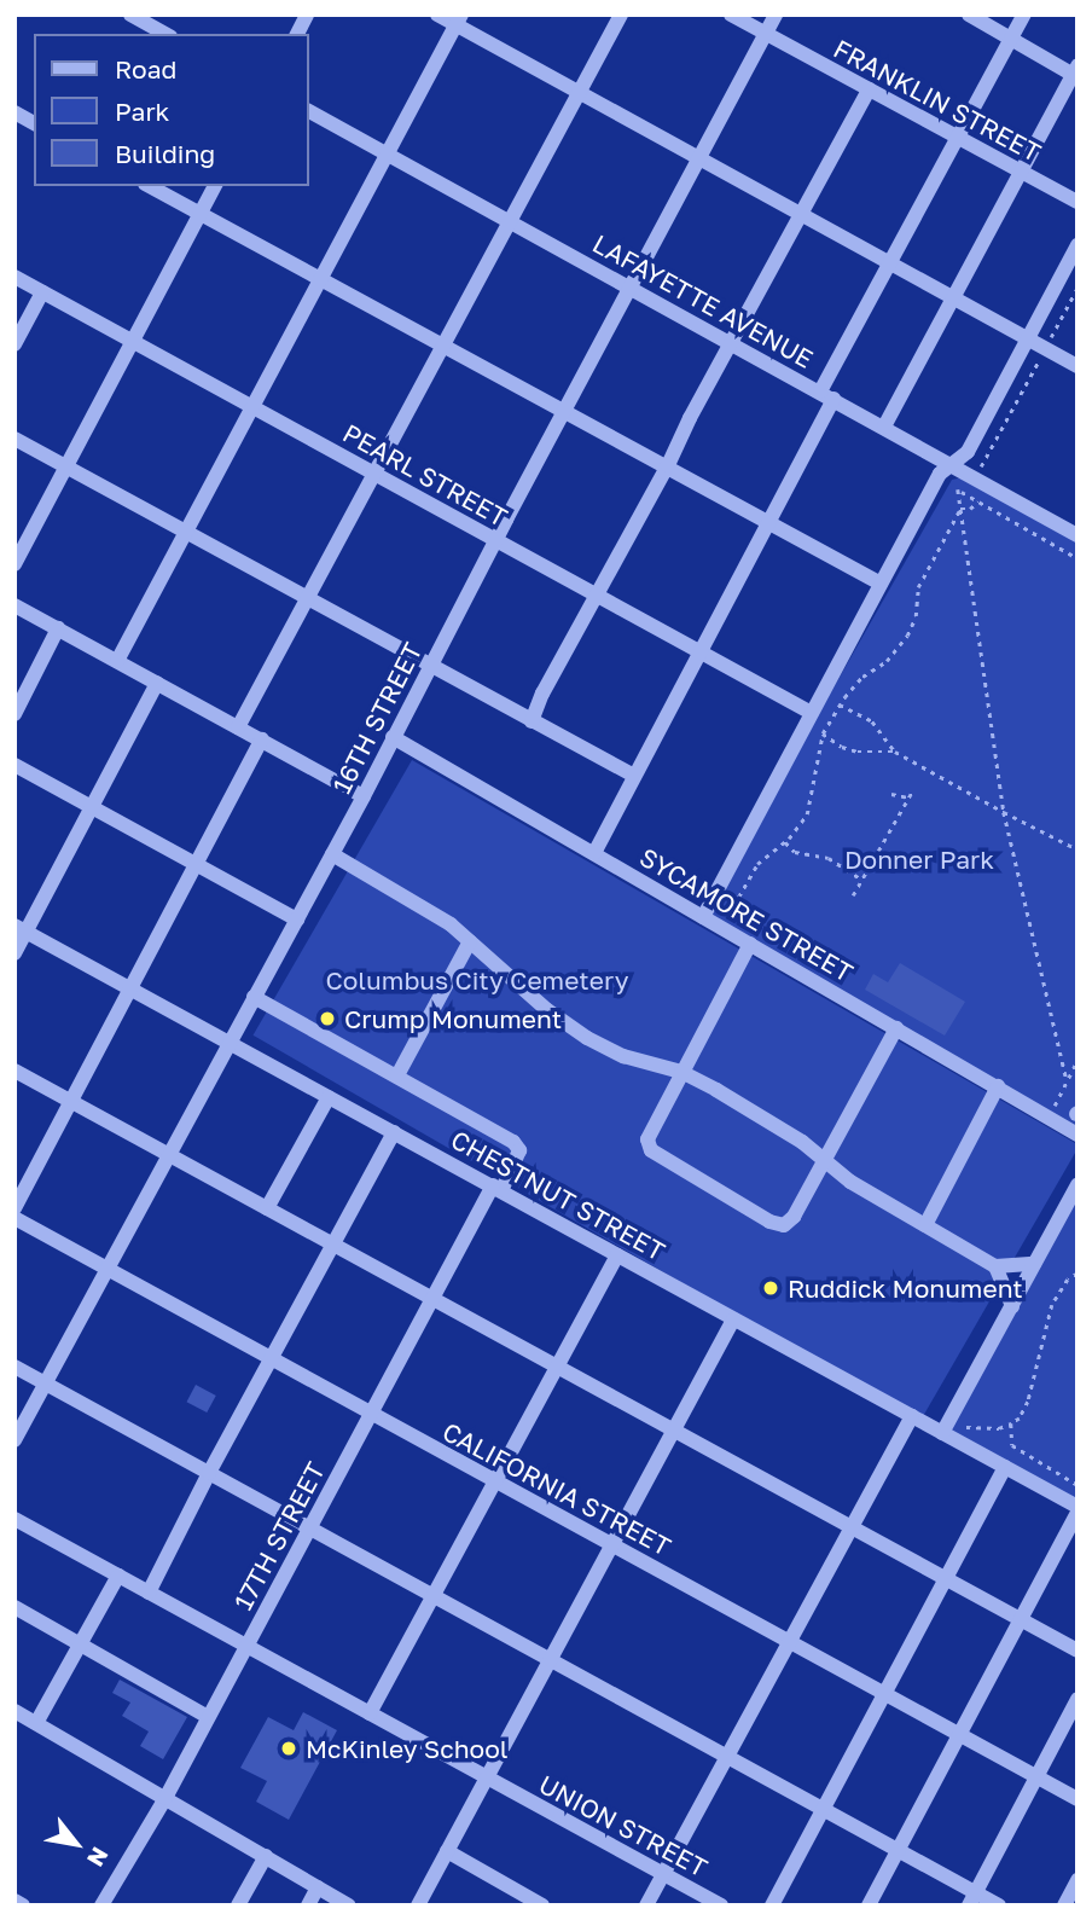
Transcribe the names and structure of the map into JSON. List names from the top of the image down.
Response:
{
  "streets": {
    "street": [
      "FRANKLIN STREET",
      "LAFAYETTE AVENUE",
      "PEARL STREET",
      "16TH STREET",
      "SYCAMORE STREET",
      "CHESTNUT STREET",
      "CALIFORNIA STREET",
      "17TH STREET",
      "UNION STREET"
    ]
  },
  "crossings": [
    ["FRANKLIN STREET", "16TH STREET"],
    ["LAFAYETTE AVENUE", "16TH STREET"],
    ["PEARL STREET", "16TH STREET"],
    ["16TH STREET", "SYCAMORE STREET"],
    ["16TH STREET", "CHESTNUT STREET"],
    ["16TH STREET", "CALIFORNIA STREET"],
    ["CHESTNUT STREET", "17TH STREET"],
    ["CALIFORNIA STREET", "17TH STREET"],
    ["17TH STREET", "UNION STREET"]
  ],
  "parks": ["Donner Park", "Columbus City Cemetery"],
  "places": ["Crump Monument", "Ruddick Monument", "McKinley School"],
  "legend": ["Road", "Park", "Building"],
  "north": "bottom right"
}
